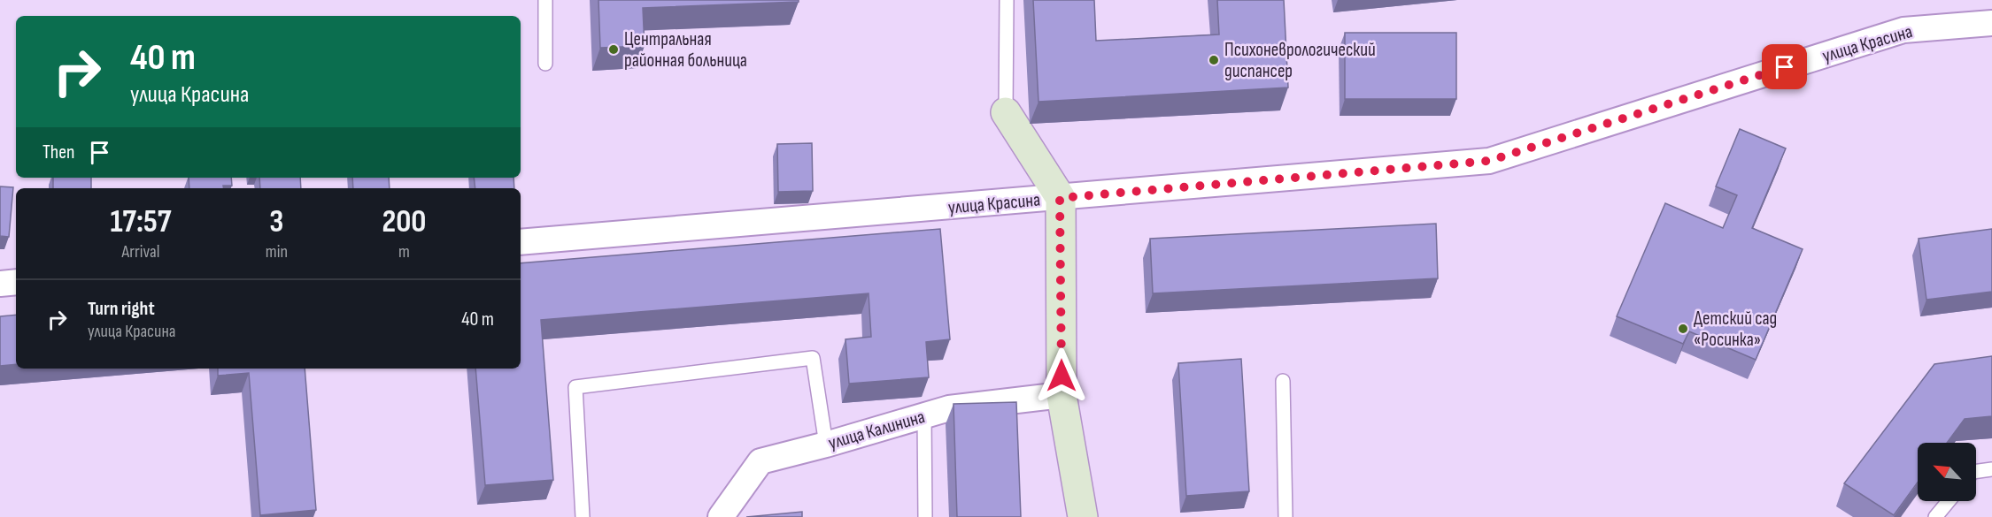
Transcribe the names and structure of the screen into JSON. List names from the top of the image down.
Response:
{
  "streets": {
    "street": ["улица Красина", "улица Калинина"]
  },
  "places": ["Центральная районная больница", "Психоневрологический диспансер", "Детский сад «Росинка»"],
  "north": "top left",
  "page": {
    "turn": ["40 m", "улица Красина"],
    "then": "Then",
    "eta": [
      "17:57",
      "Arrival",
      "3",
      "min",
      "200",
      "m"
    ],
    "list": [
      {
        "name": "Turn right",
        "note": "улица Красина",
        "value": "40 m"
      }
    ]
  }
}
